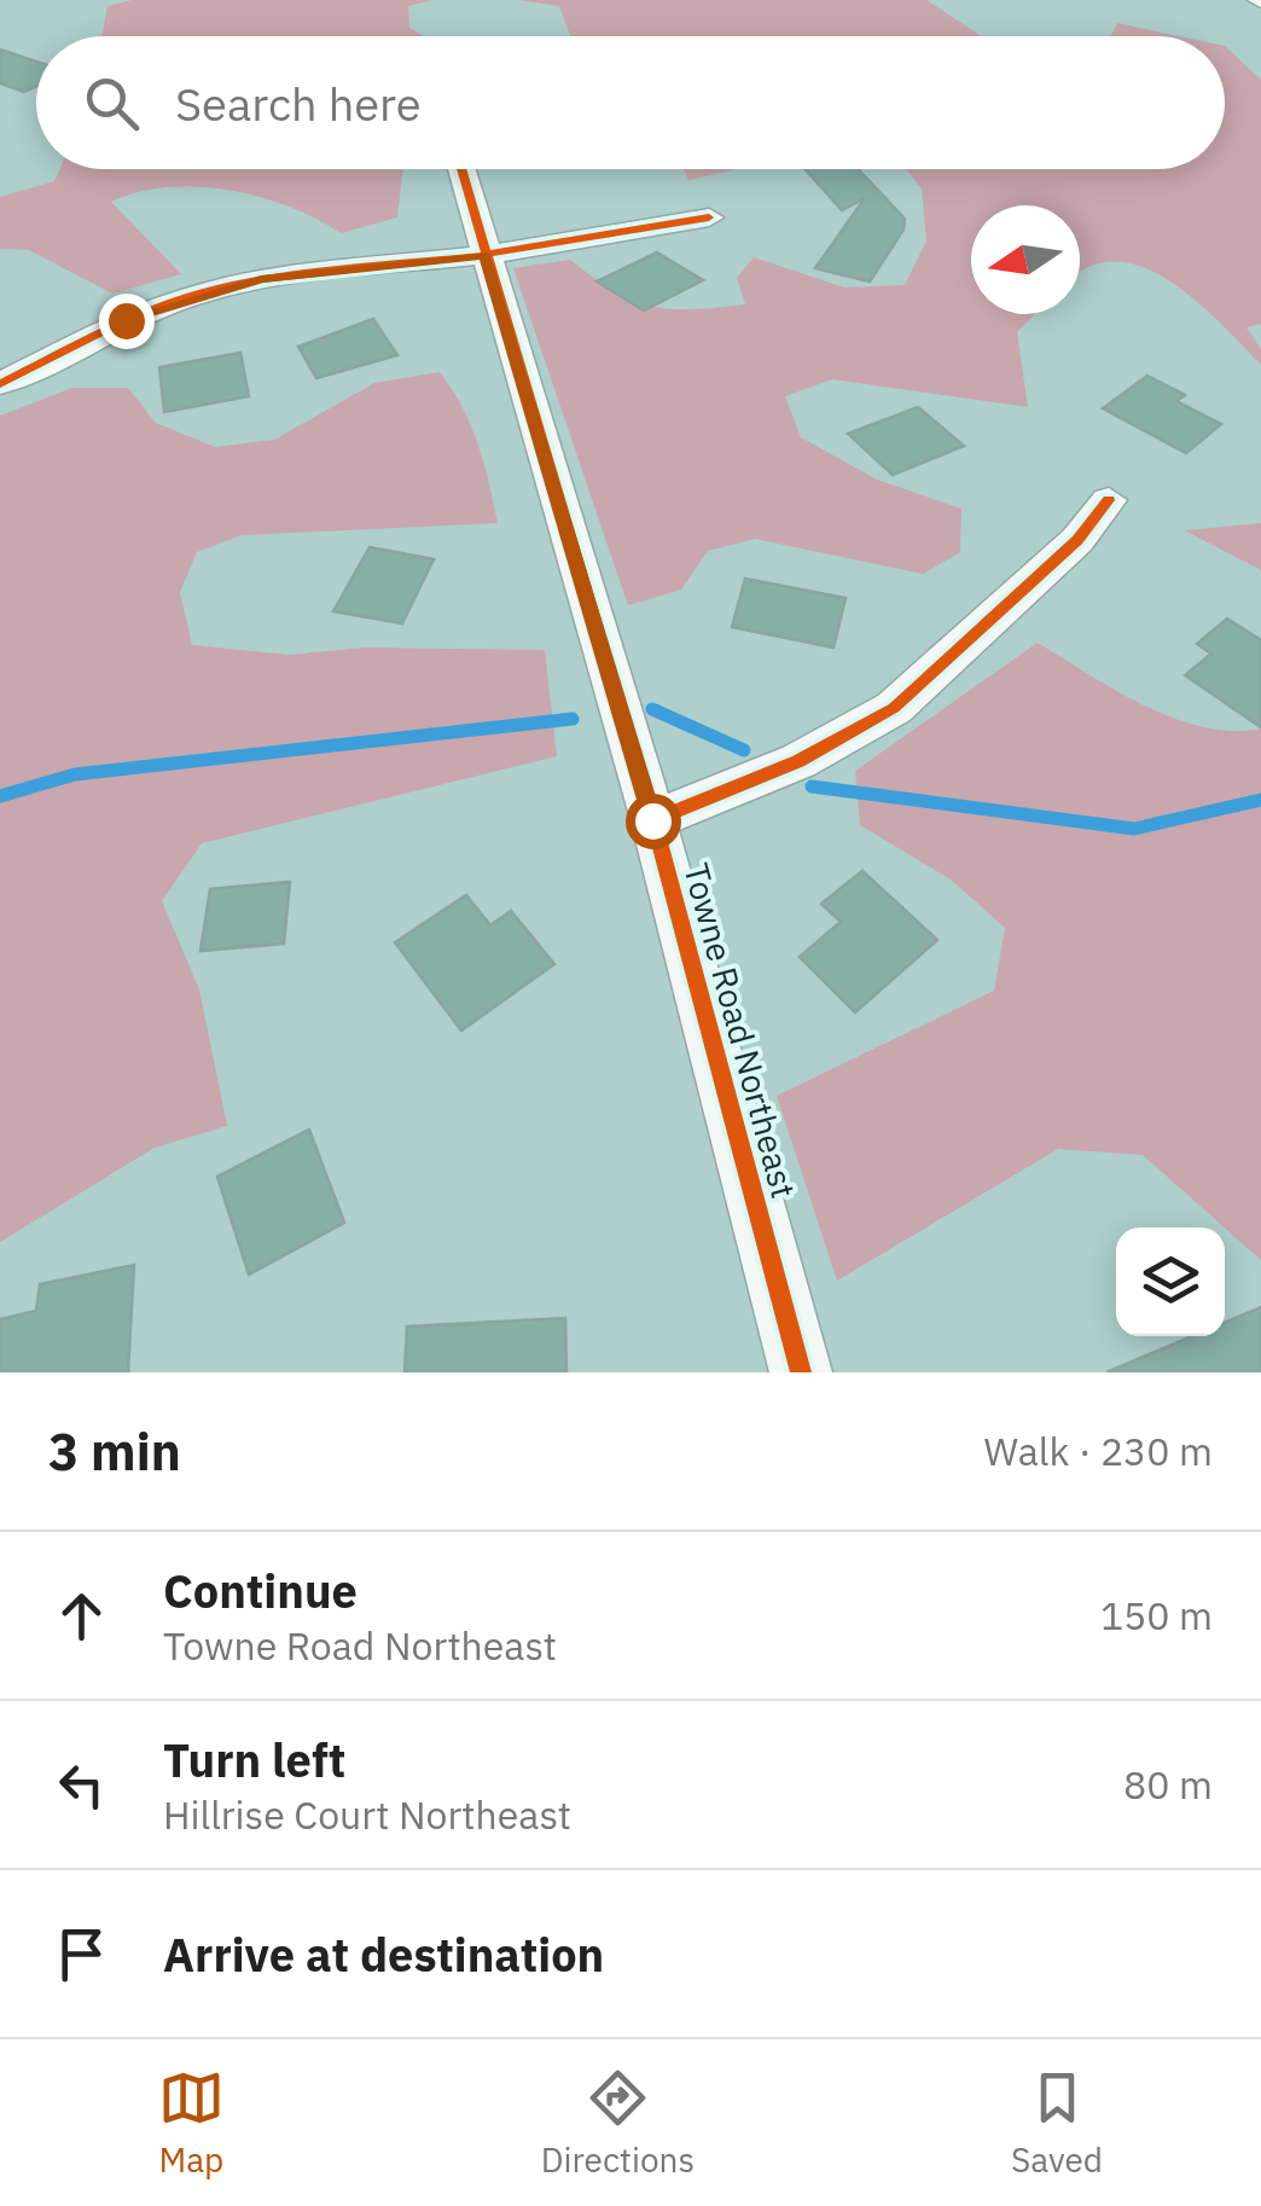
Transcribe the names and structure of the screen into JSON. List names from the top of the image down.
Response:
{
  "streets": {
    "street": ["Towne Road Northeast"]
  },
  "north": "left",
  "page": {
    "search": "Search here",
    "heading": ["3 min", "Walk · 230 m"],
    "list": [
      ["Continue", "Towne Road Northeast", "150 m"],
      ["Turn left", "Hillrise Court Northeast", "80 m"],
      "Arrive at destination"
    ],
    "nav": ["Map", "Directions", "Saved"]
  }
}
